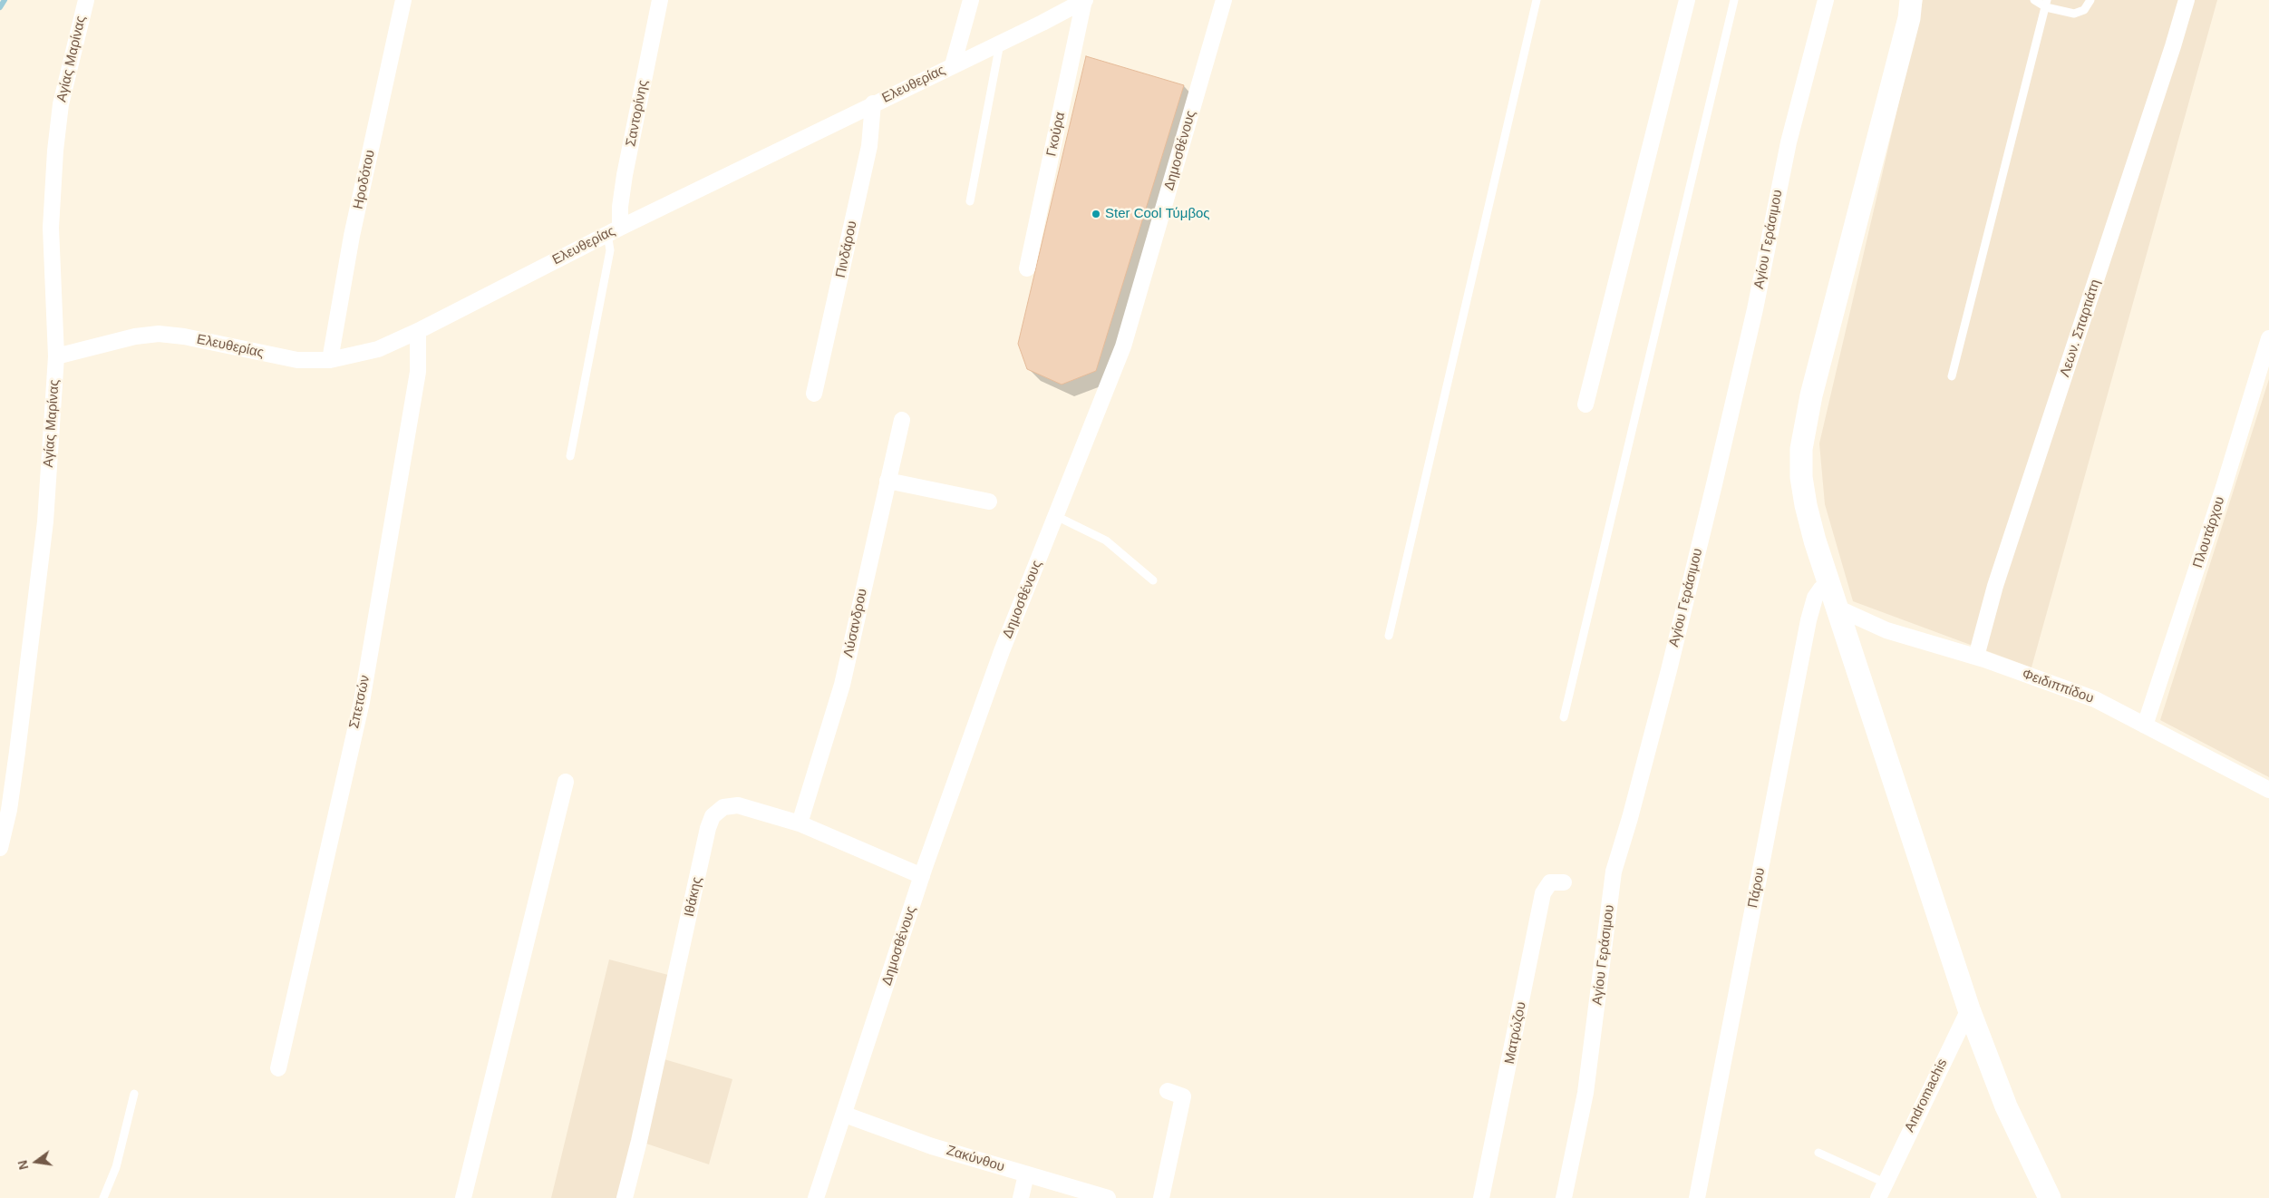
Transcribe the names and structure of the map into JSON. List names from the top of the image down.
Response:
{
  "streets": {
    "street": [
      "Αγίας Μαρίνας",
      "Ελευθερίας",
      "Σαντορίνης",
      "Γκούρα",
      "Δημοσθένους",
      "Ηροδότου",
      "Αγίου Γεράσιμου",
      "Πινδάρου",
      "Λεων. Σπαρτιάτη",
      "Πλουτάρχου",
      "Λύσανδρου",
      "Φειδιππίδου",
      "Σπετσών",
      "Πάρου",
      "Ιθάκης",
      "Ματρώζου",
      "Andromachis",
      "Ζακύνθου"
    ]
  },
  "crossings": [
    ["Αγίας Μαρίνας", "Ελευθερίας"],
    ["Ελευθερίας", "Σαντορίνης"],
    ["Ελευθερίας", "Γκούρα"],
    ["Ελευθερίας", "Ηροδότου"],
    ["Ελευθερίας", "Πινδάρου"],
    ["Ελευθερίας", "Σπετσών"],
    ["Δημοσθένους", "Ιθάκης"],
    ["Δημοσθένους", "Ζακύνθου"],
    ["Λεων. Σπαρτιάτη", "Φειδιππίδου"],
    ["Πλουτάρχου", "Φειδιππίδου"],
    ["Λύσανδρου", "Ιθάκης"]
  ],
  "places": ["Ster Cool Τύμβος"],
  "north": "left"
}
